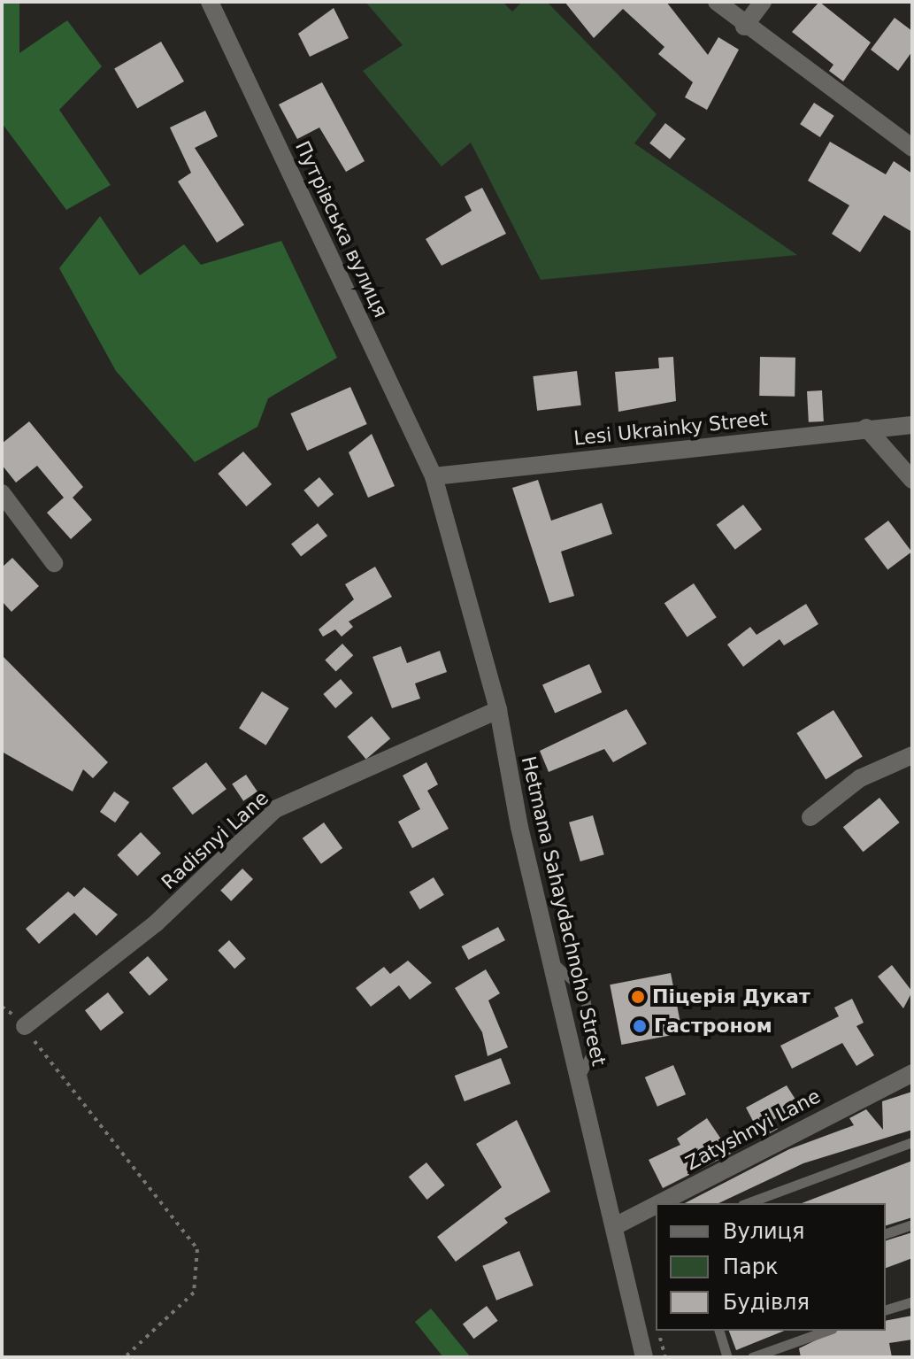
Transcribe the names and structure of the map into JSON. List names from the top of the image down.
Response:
{
  "streets": {
    "street": [
      "Путрівська вулиця",
      "Lesi Ukrainky Street",
      "Radisnyi Lane",
      "Hetmana Sahaydachnoho Street",
      "Zatyshnyi Lane"
    ]
  },
  "crossings": [
    ["Путрівська вулиця", "Lesi Ukrainky Street"],
    ["Путрівська вулиця", "Hetmana Sahaydachnoho Street"],
    ["Lesi Ukrainky Street", "Hetmana Sahaydachnoho Street"],
    ["Radisnyi Lane", "Hetmana Sahaydachnoho Street"],
    ["Hetmana Sahaydachnoho Street", "Zatyshnyi Lane"]
  ],
  "places": ["Піцерія Дукат", "Гастроном"],
  "legend": ["Вулиця", "Парк", "Будівля"]
}
